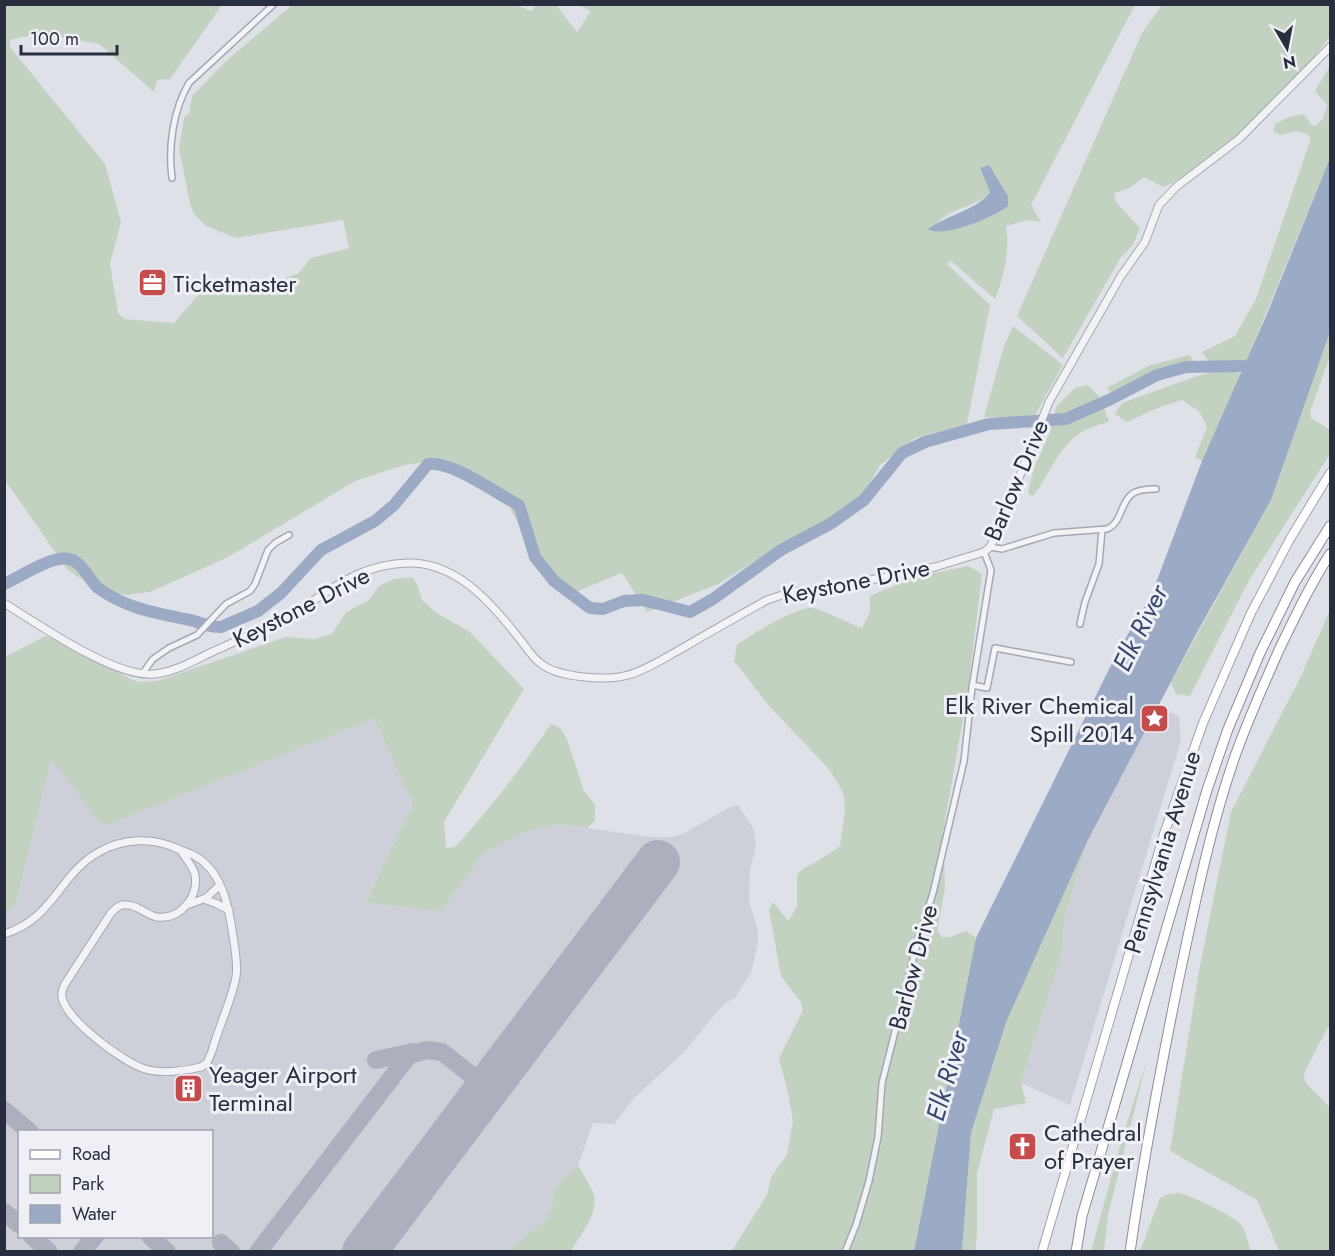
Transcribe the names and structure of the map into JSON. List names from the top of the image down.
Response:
{
  "streets": {
    "main road": ["Pennsylvania Avenue"],
    "street": ["Barlow Drive", "Keystone Drive"]
  },
  "crossings": [
    ["Barlow Drive", "Keystone Drive"]
  ],
  "water": ["Elk River"],
  "places": {
    "office": ["Ticketmaster"],
    "place": ["Elk River Chemical Spill 2014"],
    "building": ["Yeager Airport Terminal"],
    "church": ["Cathedral of Prayer"]
  },
  "legend": ["Road", "Park", "Water"],
  "scale_bar": "100 m",
  "north": "bottom"
}
